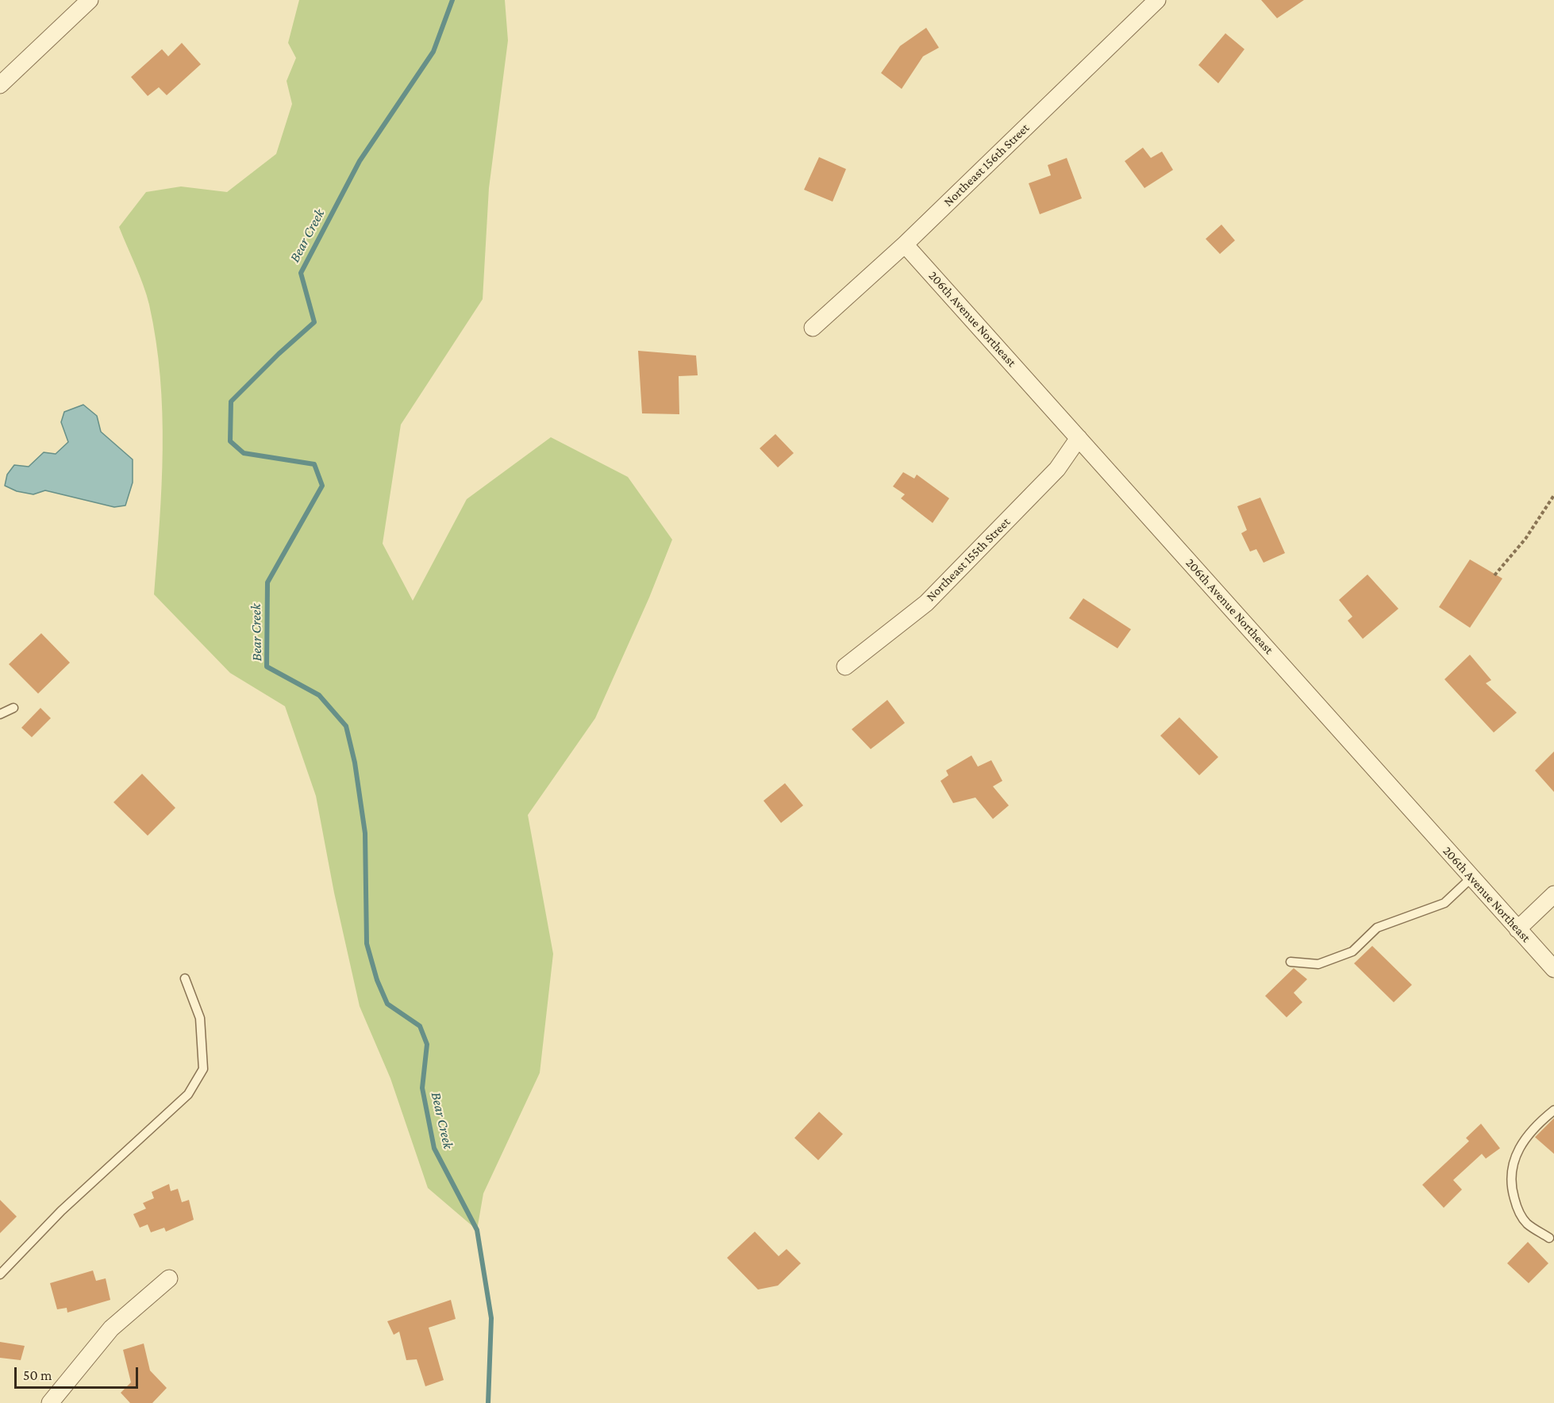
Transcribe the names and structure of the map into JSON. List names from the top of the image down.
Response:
{
  "streets": {
    "street": ["Northeast 156th Street", "206th Avenue Northeast", "Northeast 155th Street"]
  },
  "crossings": [
    ["Northeast 156th Street", "206th Avenue Northeast"],
    ["206th Avenue Northeast", "Northeast 155th Street"]
  ],
  "water": ["Bear Creek"],
  "scale_bar": "50 m"
}
